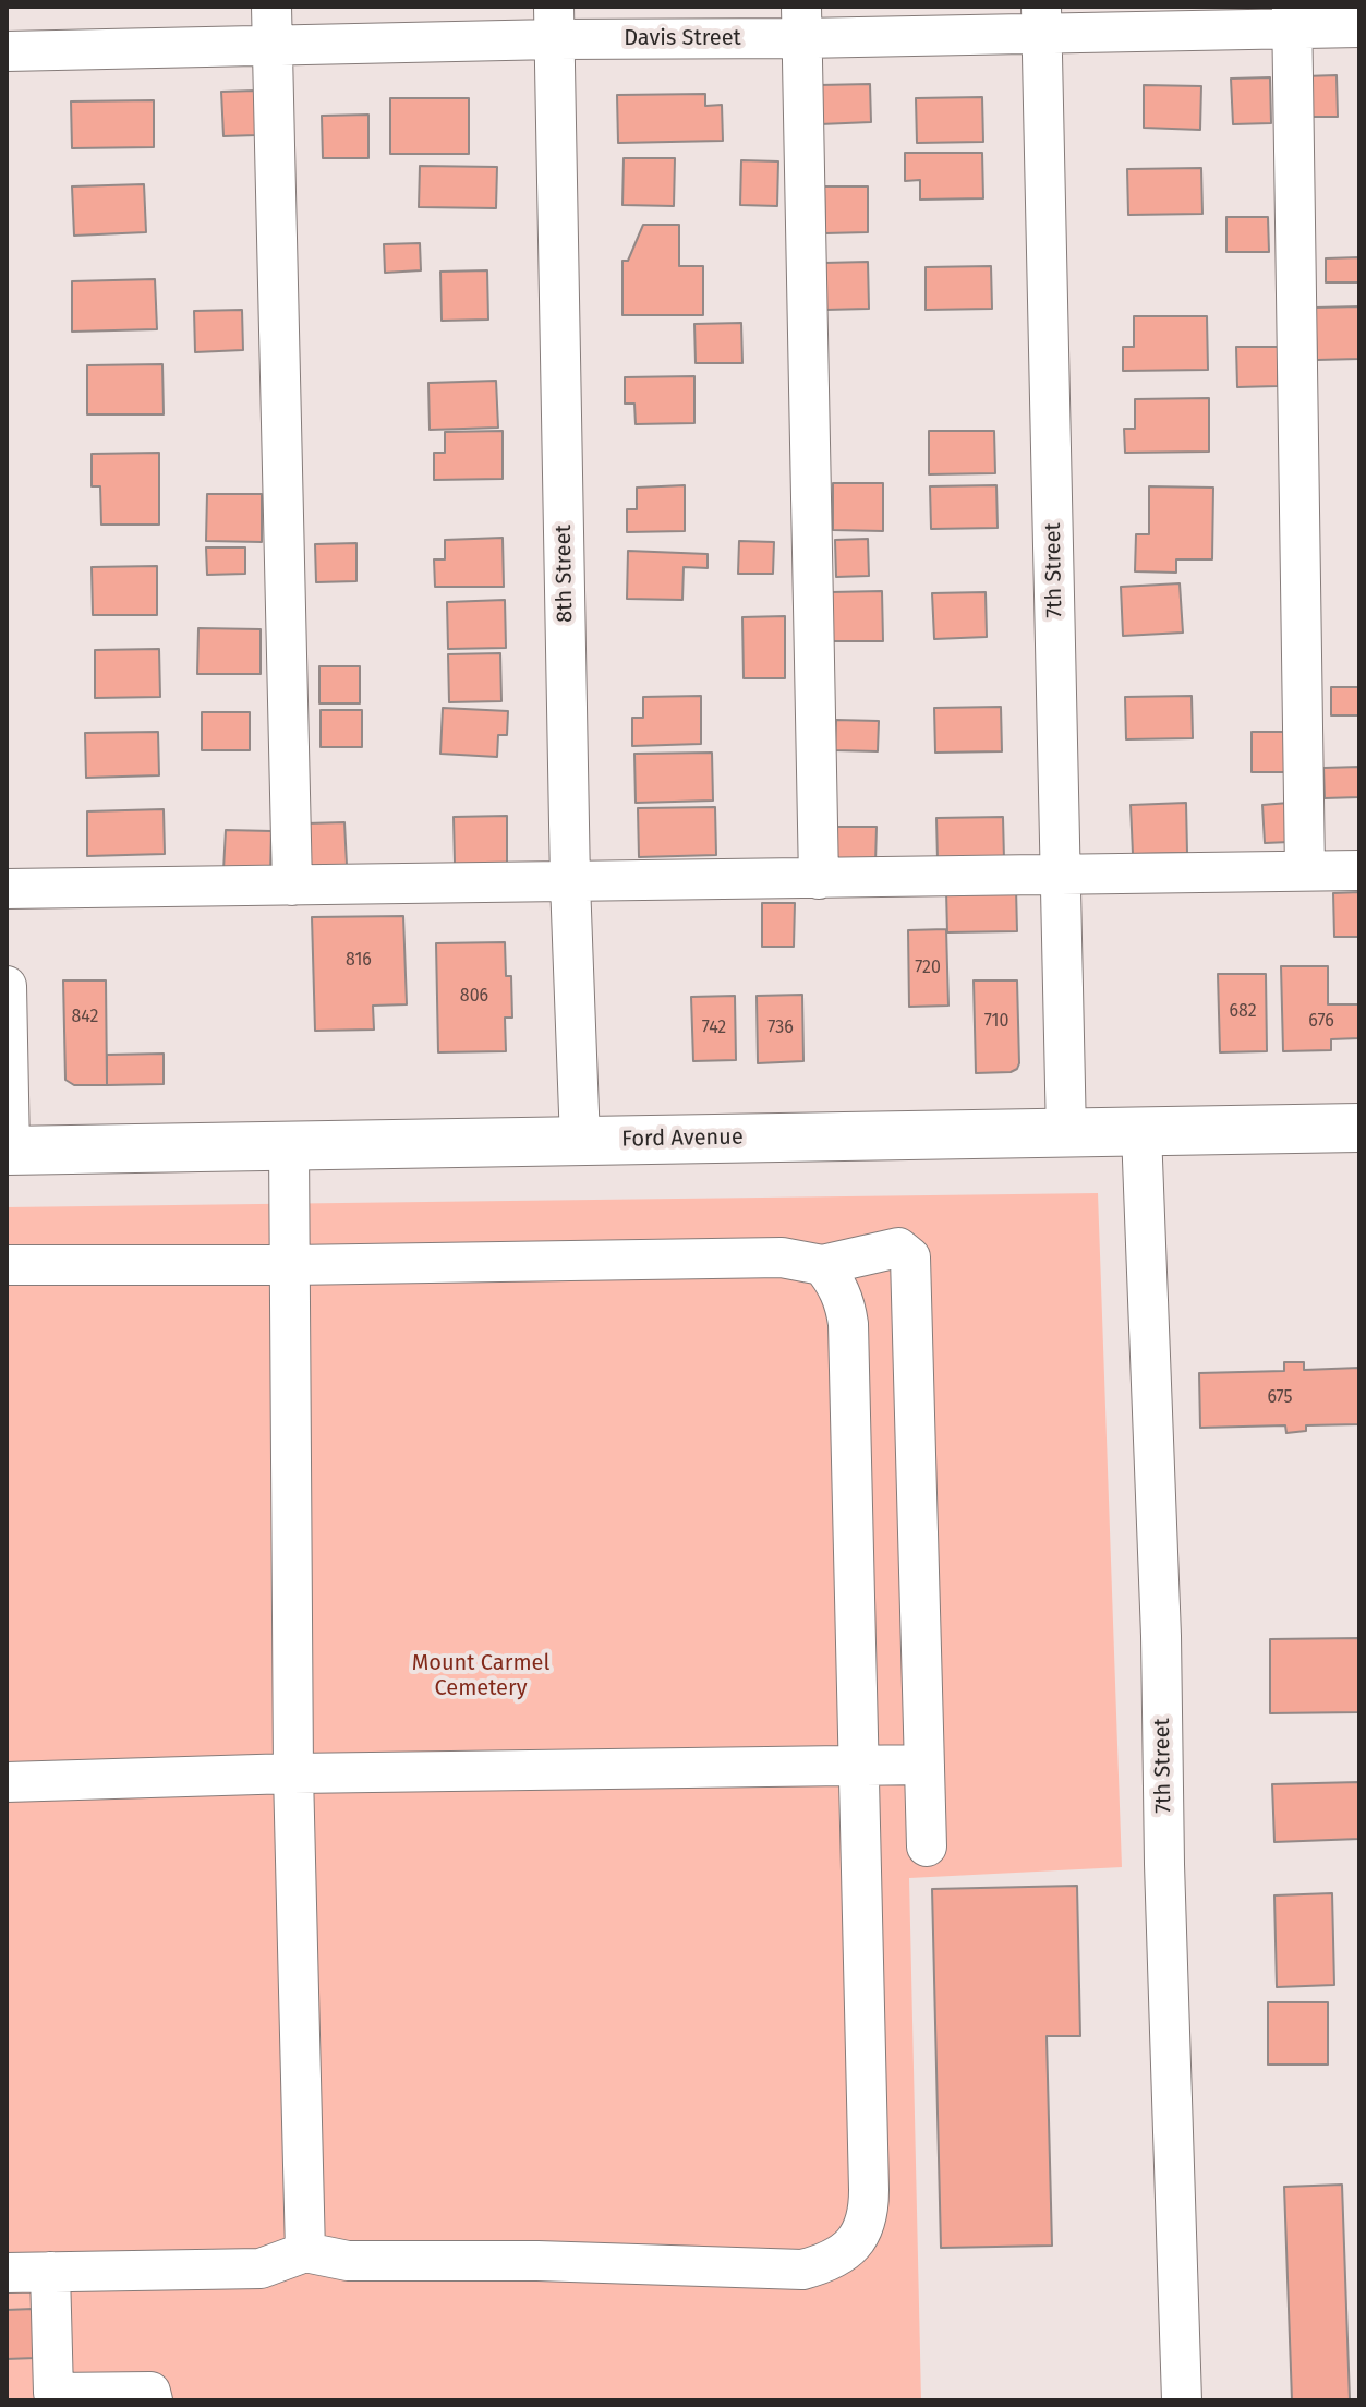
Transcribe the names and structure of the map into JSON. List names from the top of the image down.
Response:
{
  "streets": {
    "main road": ["Ford Avenue"],
    "street": ["Davis Street", "7th Street", "8th Street"]
  },
  "crossings": [
    ["Davis Street", "7th Street"],
    ["Davis Street", "8th Street"],
    ["7th Street", "Ford Avenue"],
    ["8th Street", "Ford Avenue"]
  ],
  "parks": ["Mount Carmel Cemetery"],
  "house_numbers": [
    "816",
    "720",
    "806",
    "682",
    "842",
    "710",
    "676",
    "742",
    "736",
    "675"
  ]
}
